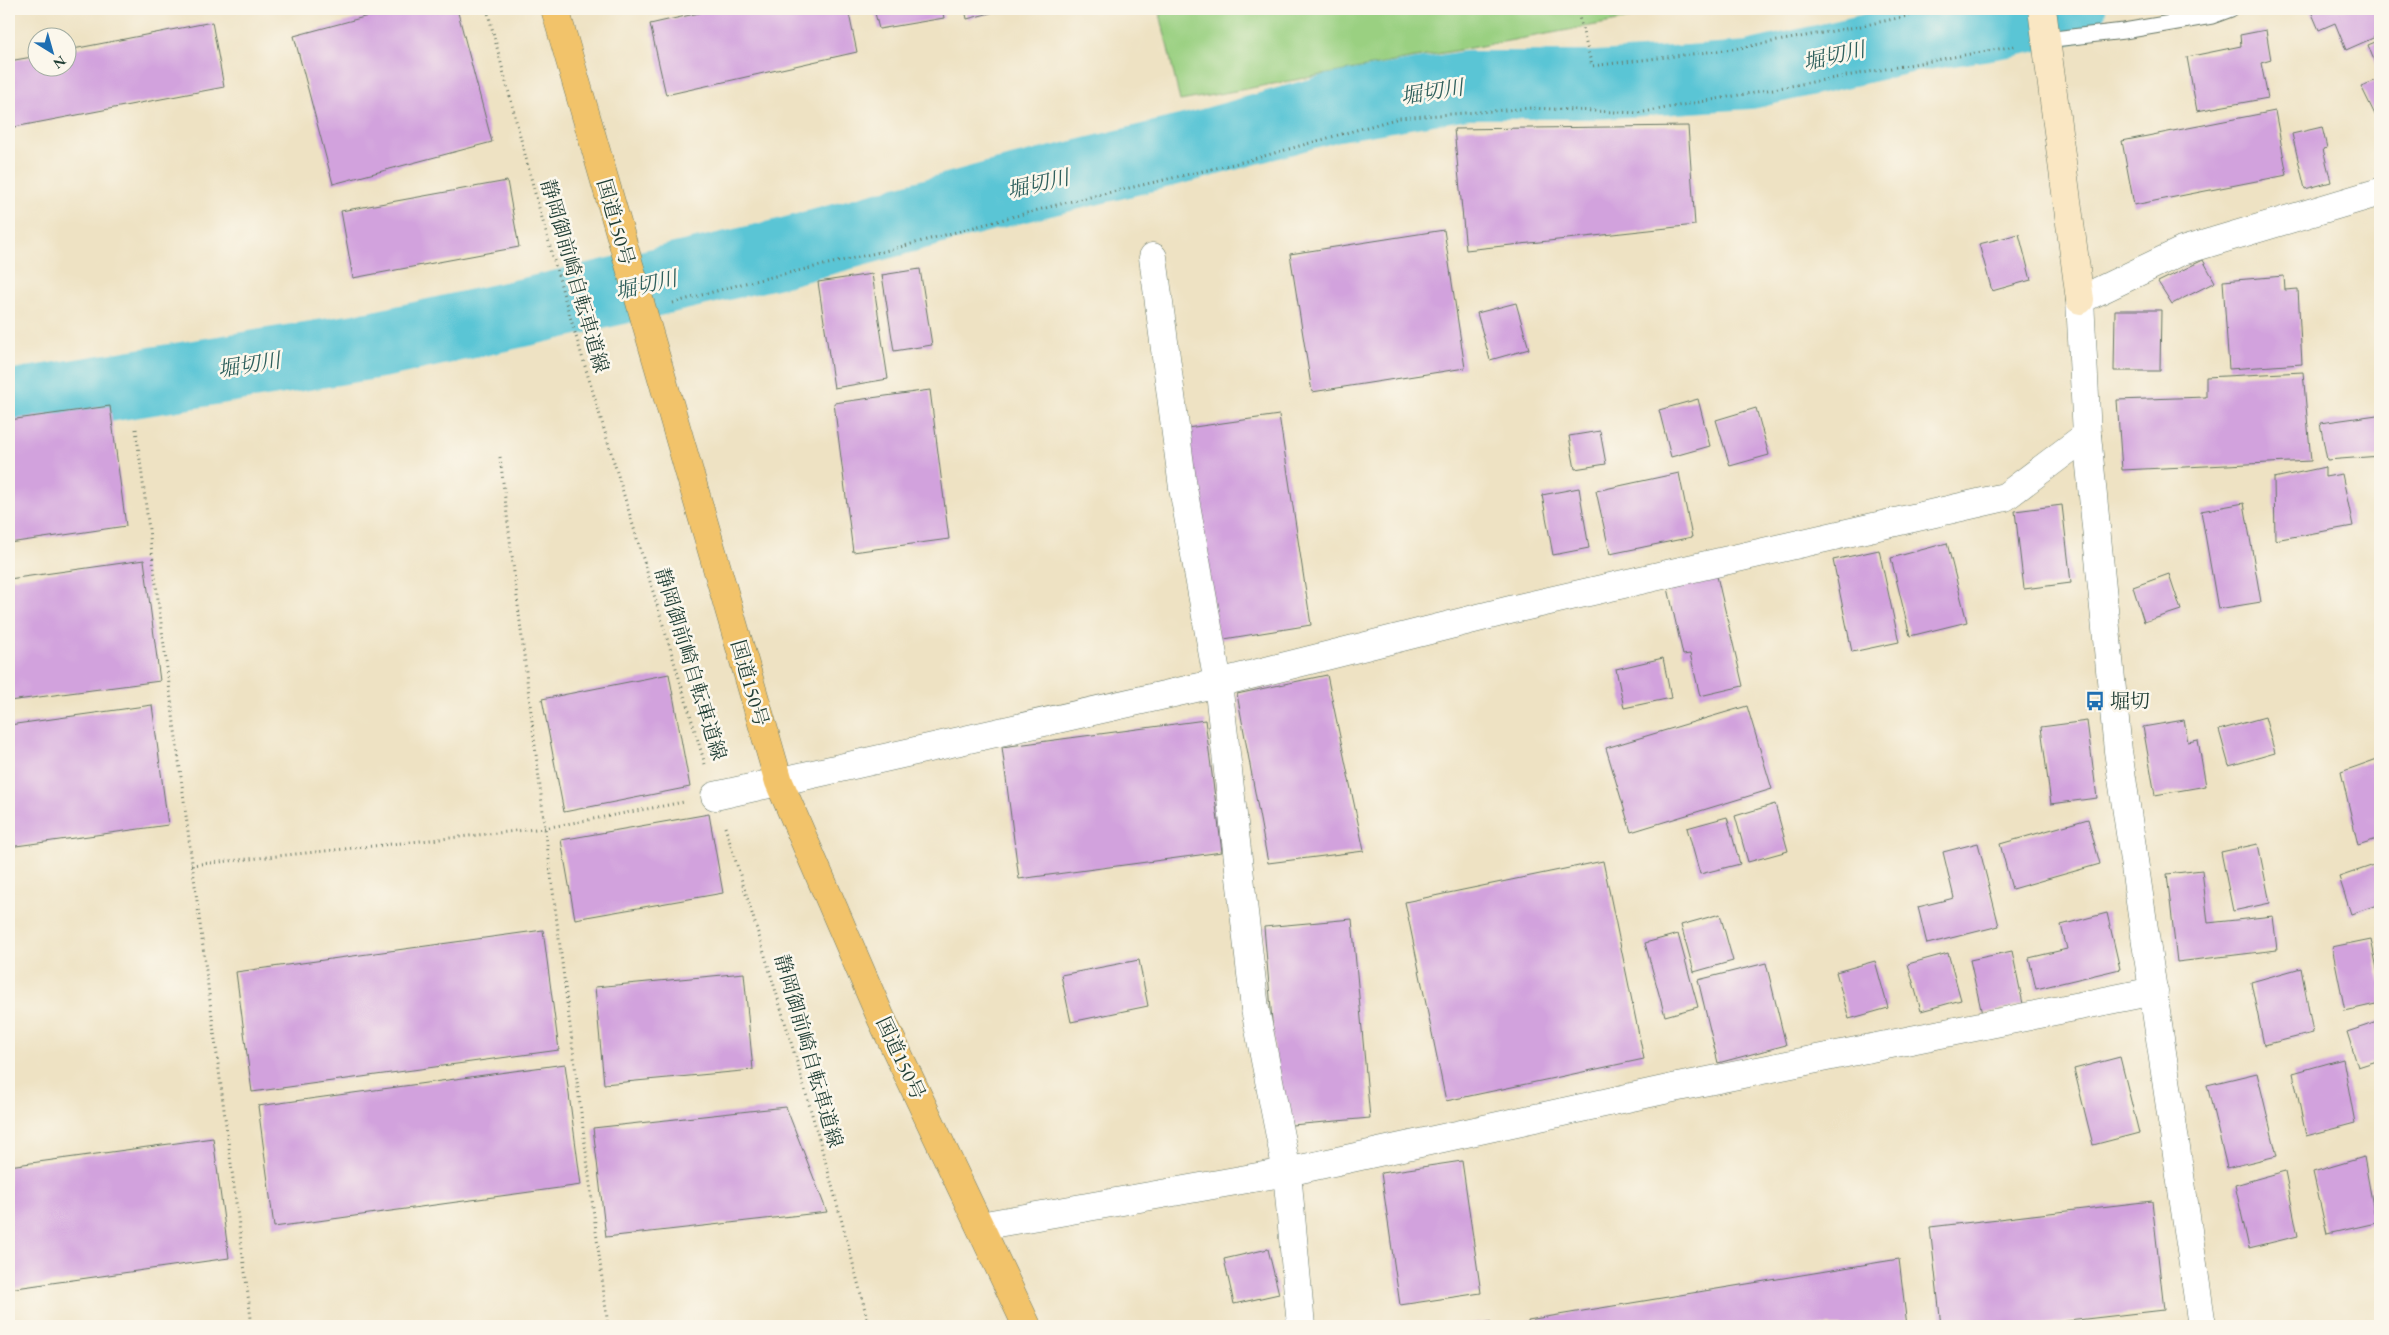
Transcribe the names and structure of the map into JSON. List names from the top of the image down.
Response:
{
  "streets": {
    "highway": ["国道150号"],
    "path": ["静岡御前崎自転車道線"]
  },
  "water": ["堀切川"],
  "places": {
    "bus stop": ["堀切"]
  },
  "north": "bottom right"
}
